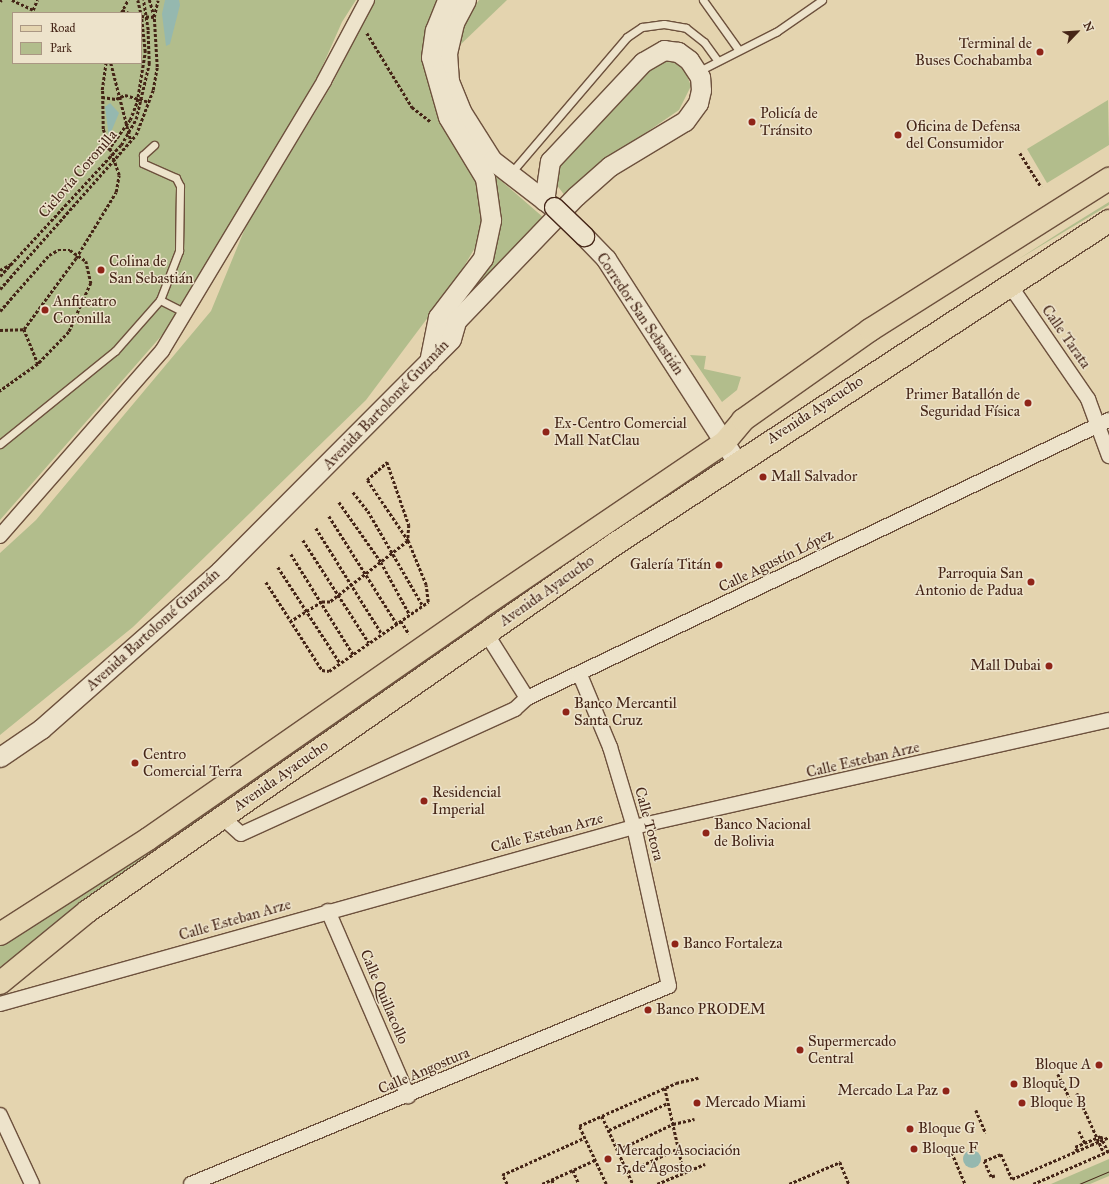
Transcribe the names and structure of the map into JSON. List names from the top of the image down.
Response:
{
  "streets": {
    "main road": ["Avenida Ayacucho"],
    "street": [
      "Corredor San Sebastián",
      "Calle Tarata",
      "Avenida Bartolomé Guzmán",
      "Calle Agustín López",
      "Calle Esteban Arze",
      "Calle Totora",
      "Calle Quillacollo",
      "Calle Angostura"
    ],
    "path": ["Ciclovía Coronilla"]
  },
  "crossings": [
    ["Corredor San Sebastián", "Avenida Ayacucho"],
    ["Calle Tarata", "Avenida Ayacucho"],
    ["Calle Tarata", "Calle Agustín López"],
    ["Avenida Ayacucho", "Calle Agustín López"],
    ["Calle Agustín López", "Calle Totora"],
    ["Calle Esteban Arze", "Calle Totora"],
    ["Calle Esteban Arze", "Calle Quillacollo"],
    ["Calle Totora", "Calle Angostura"],
    ["Calle Quillacollo", "Calle Angostura"]
  ],
  "places": [
    "Terminal de Buses Cochabamba",
    "Policía de Tránsito",
    "Oficina de Defensa del Consumidor",
    "Colina de San Sebastián",
    "Anfiteatro Coronilla",
    "Primer Batallón de Seguridad Física",
    "Ex-Centro Comercial Mall NatClau",
    "Mall Salvador",
    "Galería Titán",
    "Parroquia San Antonio de Padua",
    "Mall Dubai",
    "Banco Mercantil Santa Cruz",
    "Centro Comercial Terra",
    "Residencial Imperial",
    "Banco Nacional de Bolivia",
    "Banco Fortaleza",
    "Banco PRODEM",
    "Supermercado Central",
    "Bloque A",
    "Bloque D",
    "Mercado La Paz",
    "Mercado Miami",
    "Bloque B",
    "Bloque G",
    "Bloque F",
    "Mercado Asociación 15 de Agosto"
  ],
  "legend": ["Road", "Park"],
  "north": "top right"
}
